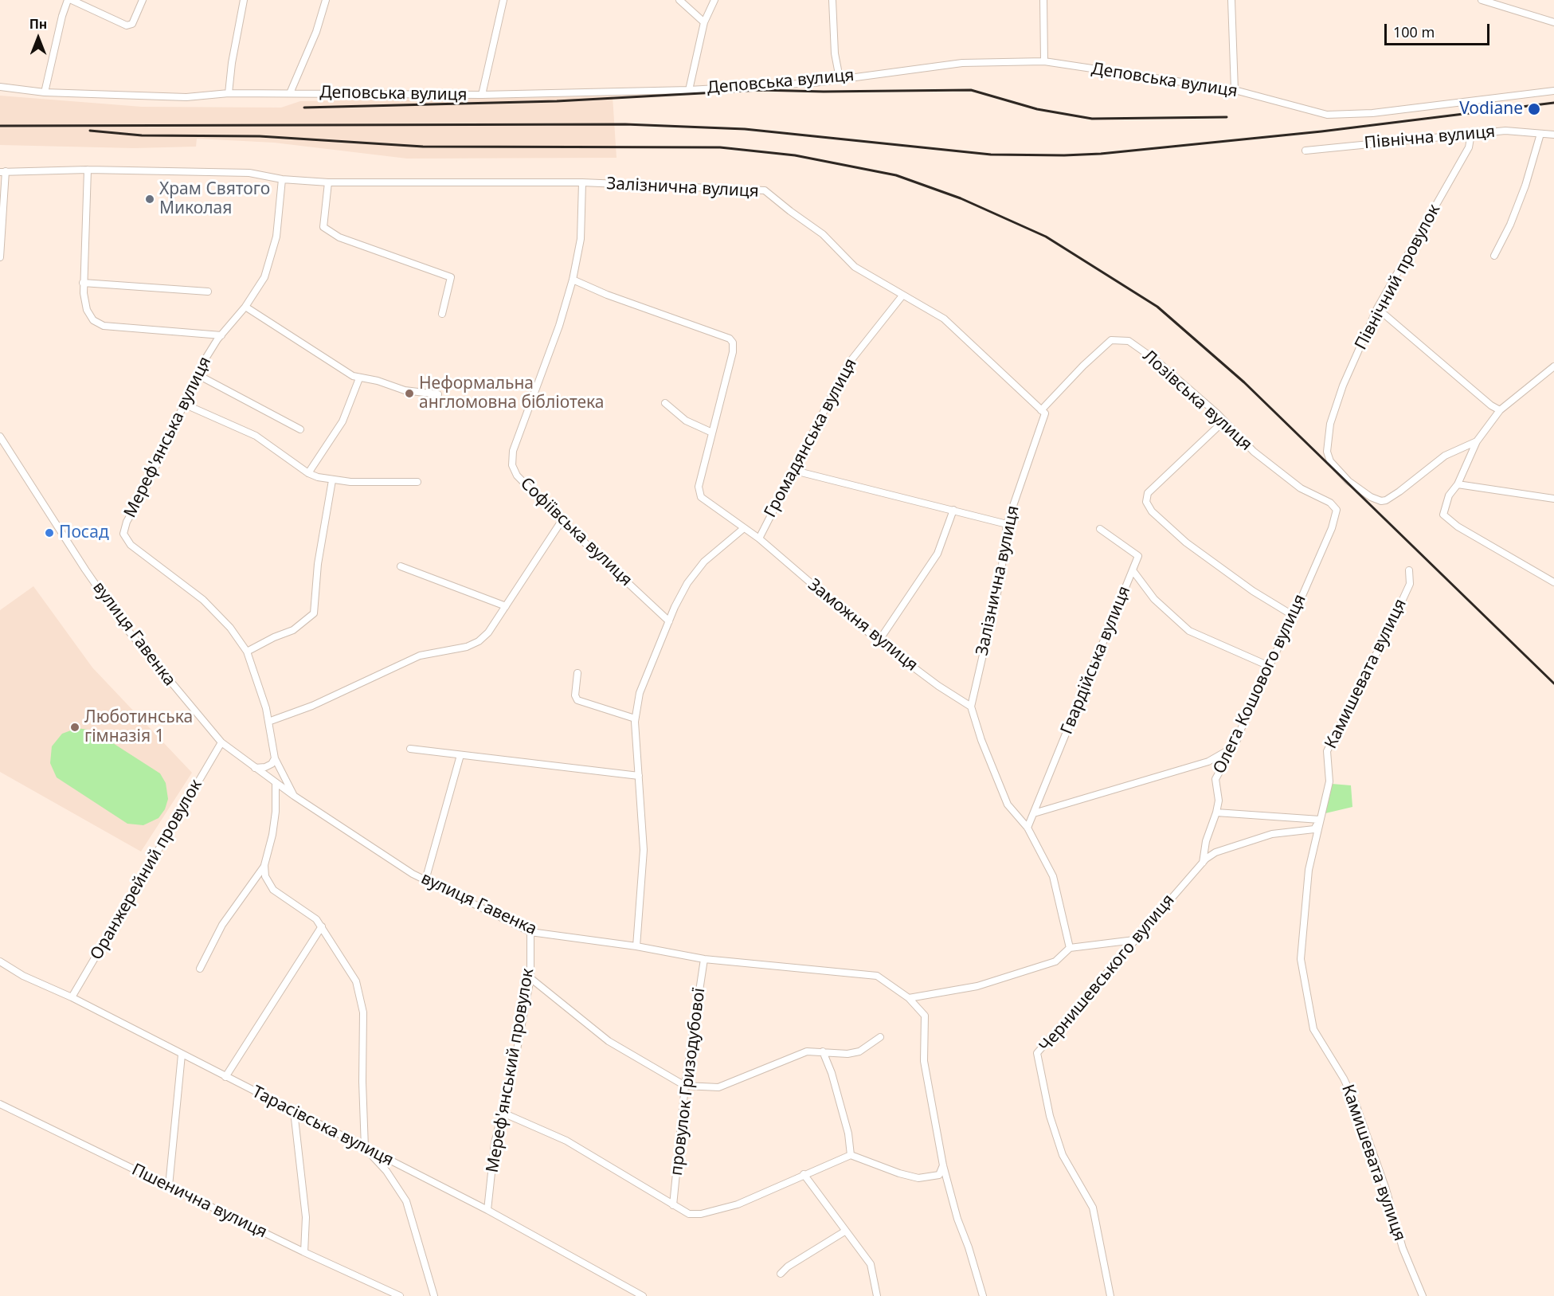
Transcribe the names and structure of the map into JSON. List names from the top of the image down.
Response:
{
  "streets": {
    "street": [
      "Деповська вулиця",
      "Північна вулиця",
      "Залізнична вулиця",
      "Північний провулок",
      "Лозівська вулиця",
      "Мереф'янська вулиця",
      "Громадянська вулиця",
      "Софіївська вулиця",
      "Заможня вулиця",
      "вулиця Гавенка",
      "Гвардійська вулиця",
      "Камишевата вулиця",
      "Олега Кошового вулиця",
      "Оранжерейний провулок",
      "Чернишевського вулиця",
      "Мереф'янський провулок",
      "провулок Гризодубової",
      "Тарасівська вулиця",
      "Пшенична вулиця"
    ]
  },
  "crossings": [
    ["Північна вулиця", "Північний провулок"],
    ["Залізнична вулиця", "Лозівська вулиця"],
    ["Залізнична вулиця", "Мереф'янська вулиця"],
    ["Залізнична вулиця", "Громадянська вулиця"],
    ["Залізнична вулиця", "Софіївська вулиця"],
    ["Залізнична вулиця", "Заможня вулиця"],
    ["Лозівська вулиця", "Олега Кошового вулиця"],
    ["Мереф'янська вулиця", "вулиця Гавенка"],
    ["Громадянська вулиця", "Софіївська вулиця"],
    ["Громадянська вулиця", "Заможня вулиця"],
    ["Громадянська вулиця", "вулиця Гавенка"],
    ["вулиця Гавенка", "Оранжерейний провулок"],
    ["вулиця Гавенка", "Мереф'янський провулок"],
    ["вулиця Гавенка", "провулок Гризодубової"],
    ["Гвардійська вулиця", "Олега Кошового вулиця"],
    ["Камишевата вулиця", "Чернишевського вулиця"],
    ["Олега Кошового вулиця", "Чернишевського вулиця"],
    ["Оранжерейний провулок", "Тарасівська вулиця"],
    ["Мереф'янський провулок", "Тарасівська вулиця"]
  ],
  "places": [
    "Vodiane",
    "Храм Святого Миколая",
    "Неформальна англомовна бібліотека",
    "Посад",
    "Люботинська гiмназiя 1"
  ],
  "scale_bar": "100 m",
  "north": "top"
}
